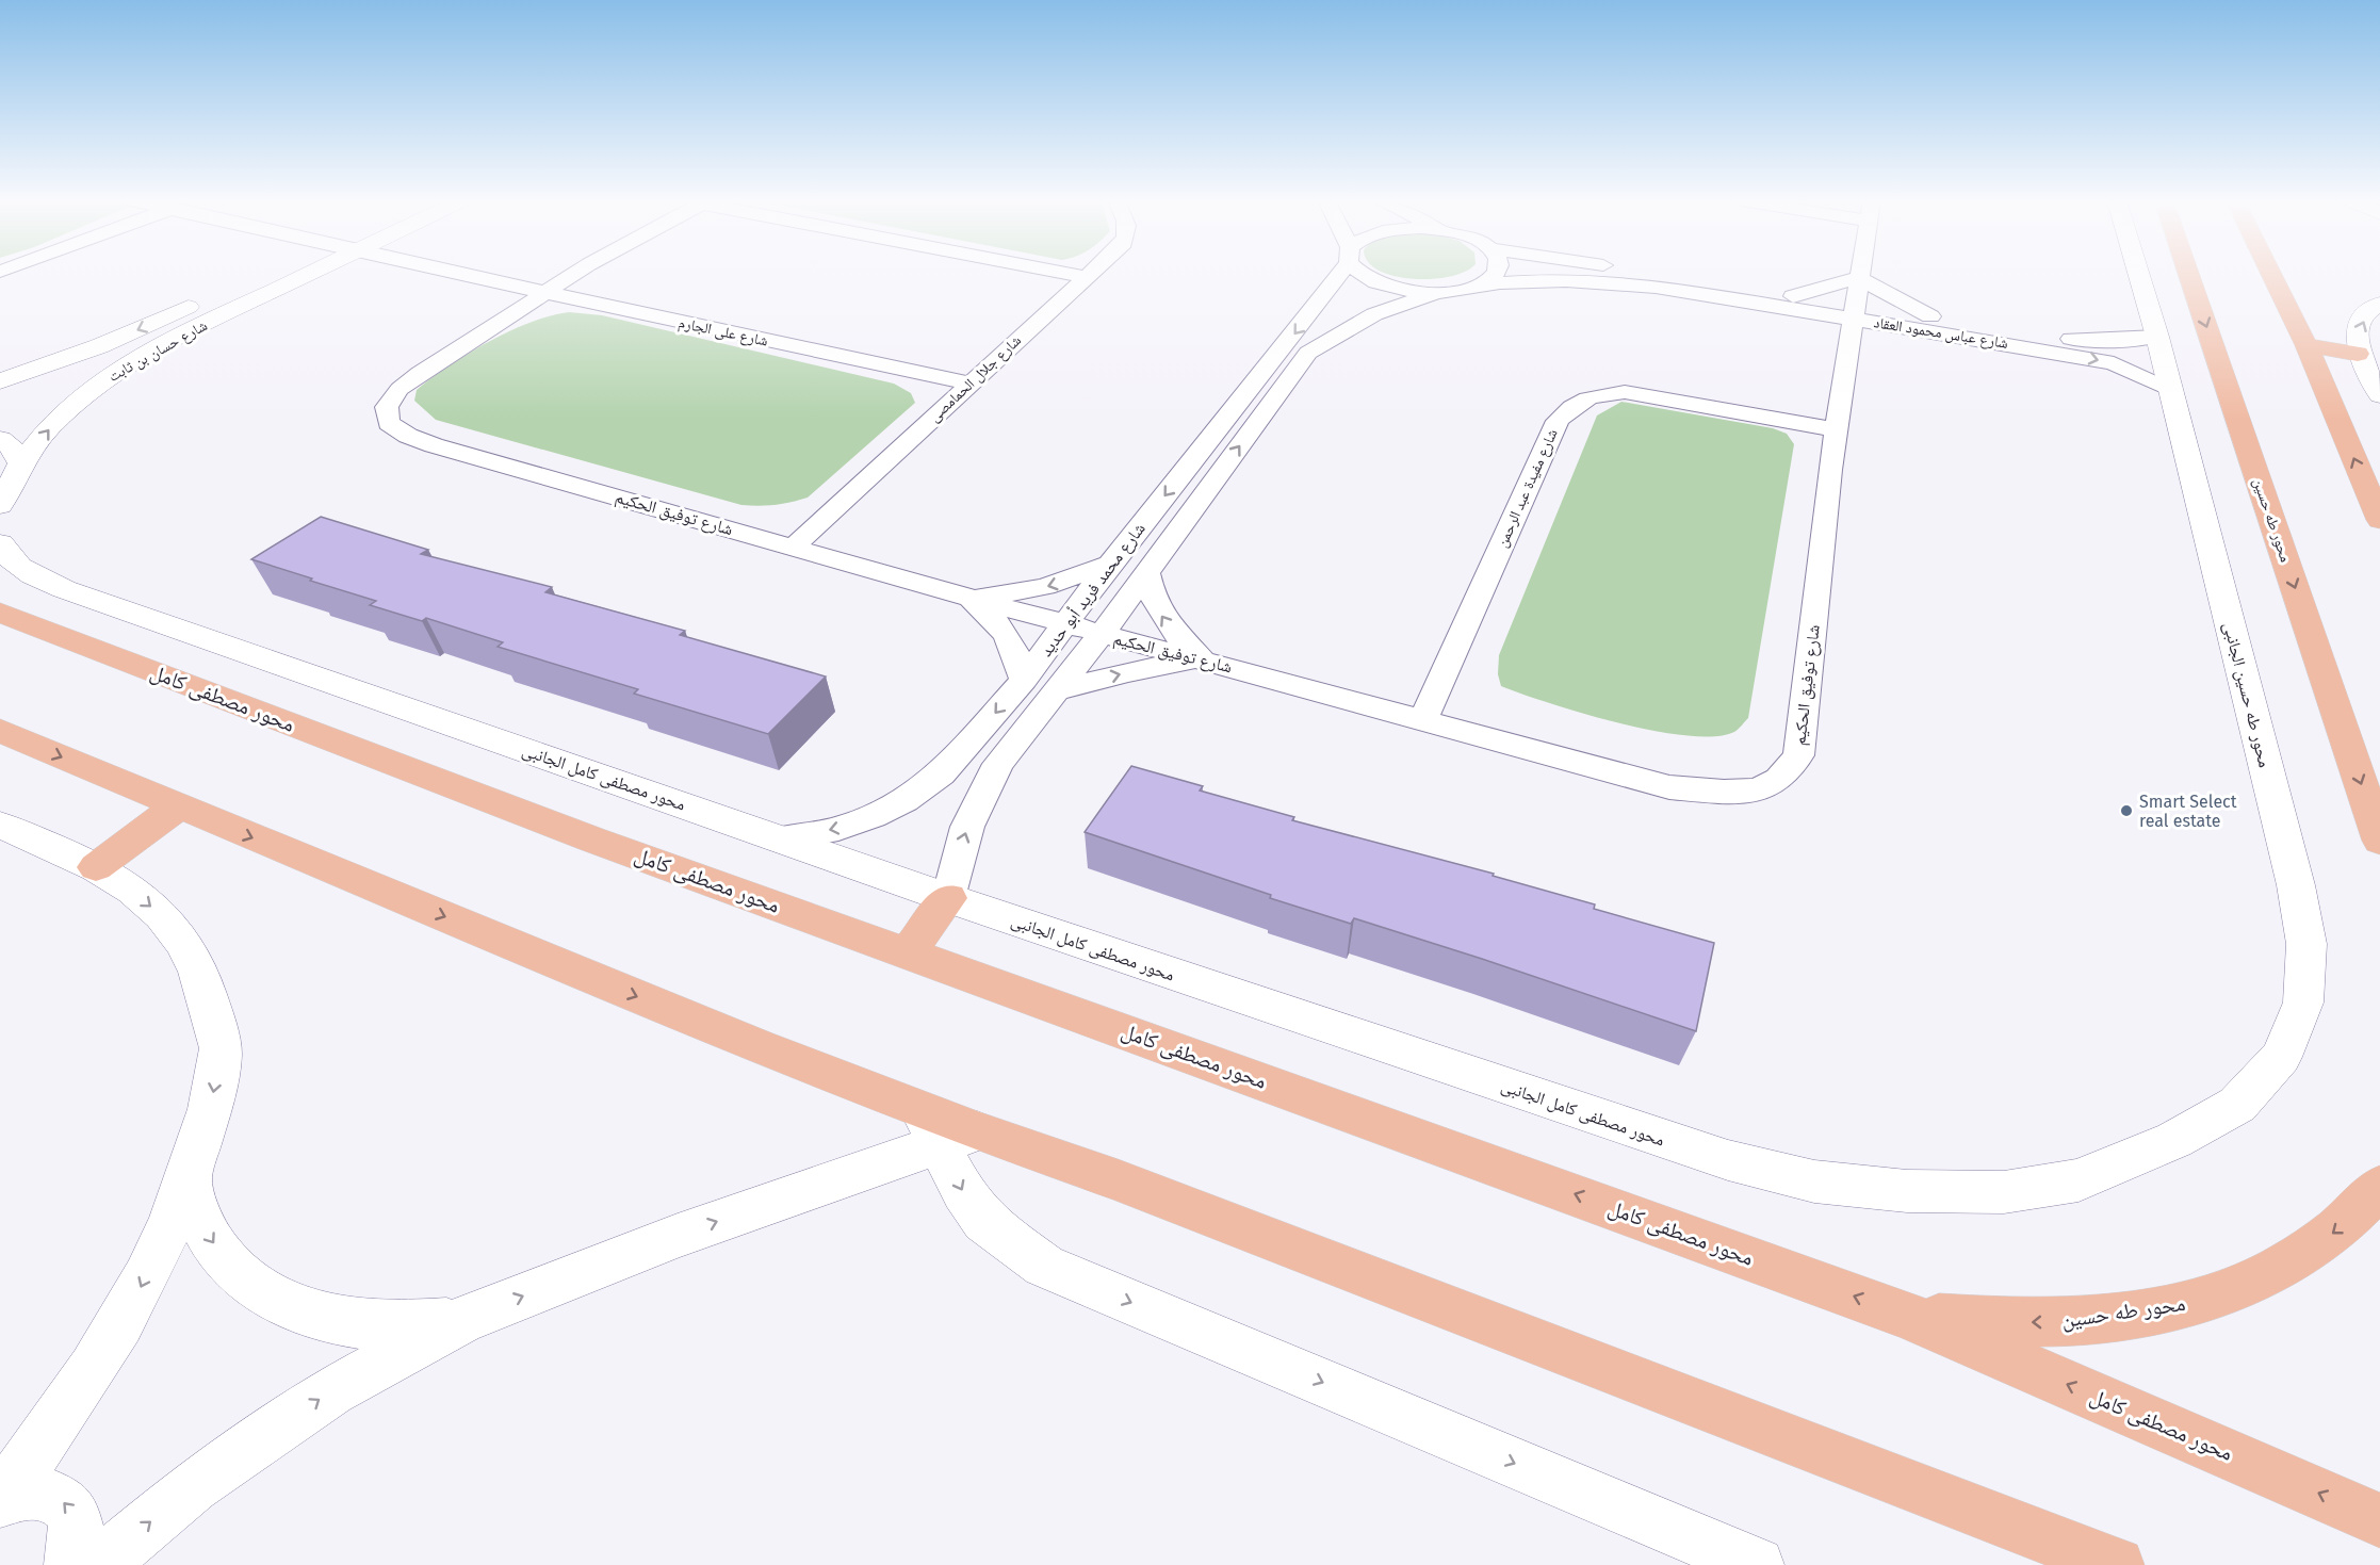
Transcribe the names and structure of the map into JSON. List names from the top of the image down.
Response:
{
  "streets": {
    "main road": ["محور طه حسين", "محور مصطفى كامل"],
    "street": [
      "شارع على الجارم",
      "شارع عباس محمود العقاد",
      "شارع حسان بن ثابت",
      "شارع جلال الحمامصى",
      "شارع مفيدة عبد الرحمن",
      "شارع توفيق الحكيم",
      "شارع محمد فريد أبو حديد",
      "محور طه حسين الجانبى",
      "محور مصطفى كامل الجانبى"
    ]
  },
  "crossings": [
    ["شارع على الجارم", "شارع جلال الحمامصى"],
    ["شارع على الجارم", "شارع توفيق الحكيم"],
    ["شارع عباس محمود العقاد", "شارع توفيق الحكيم"],
    ["شارع عباس محمود العقاد", "شارع محمد فريد أبو حديد"],
    ["شارع عباس محمود العقاد", "محور طه حسين الجانبى"],
    ["شارع جلال الحمامصى", "شارع توفيق الحكيم"],
    ["شارع مفيدة عبد الرحمن", "شارع توفيق الحكيم"],
    ["شارع توفيق الحكيم", "شارع محمد فريد أبو حديد"],
    ["محور طه حسين", "محور مصطفى كامل"],
    ["شارع محمد فريد أبو حديد", "محور مصطفى كامل الجانبى"],
    ["محور طه حسين الجانبى", "محور مصطفى كامل الجانبى"]
  ],
  "places": ["Smart Select real estate"]
}
